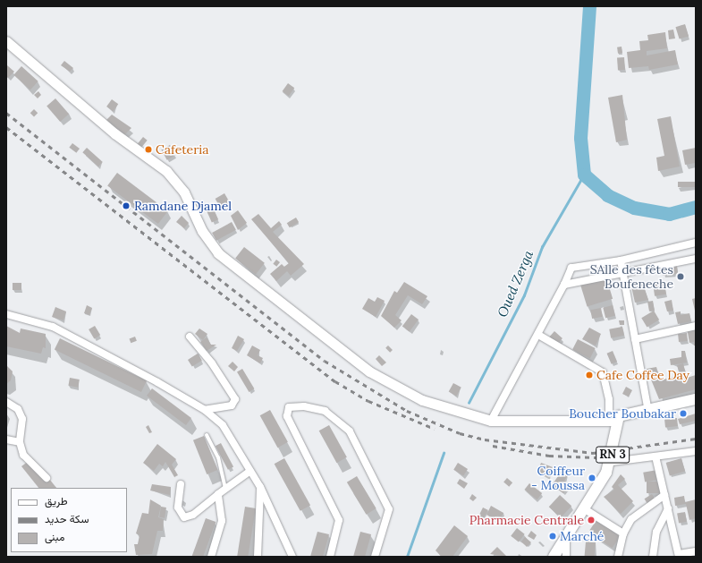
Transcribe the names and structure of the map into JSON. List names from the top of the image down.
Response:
{
  "streets": {
    "main road": ["RN 3"]
  },
  "water": ["Oued Zerga"],
  "places": [
    "Cafeteria",
    "Ramdane Djamel",
    "SAlle des fêtes Boufeneche",
    "Cafe Coffee Day",
    "Boucher Boubakar",
    "Coiffeur - Moussa",
    "Pharmacie Centrale",
    "Marché"
  ],
  "legend": ["طريق", "سكة حديد", "مبنى"]
}
